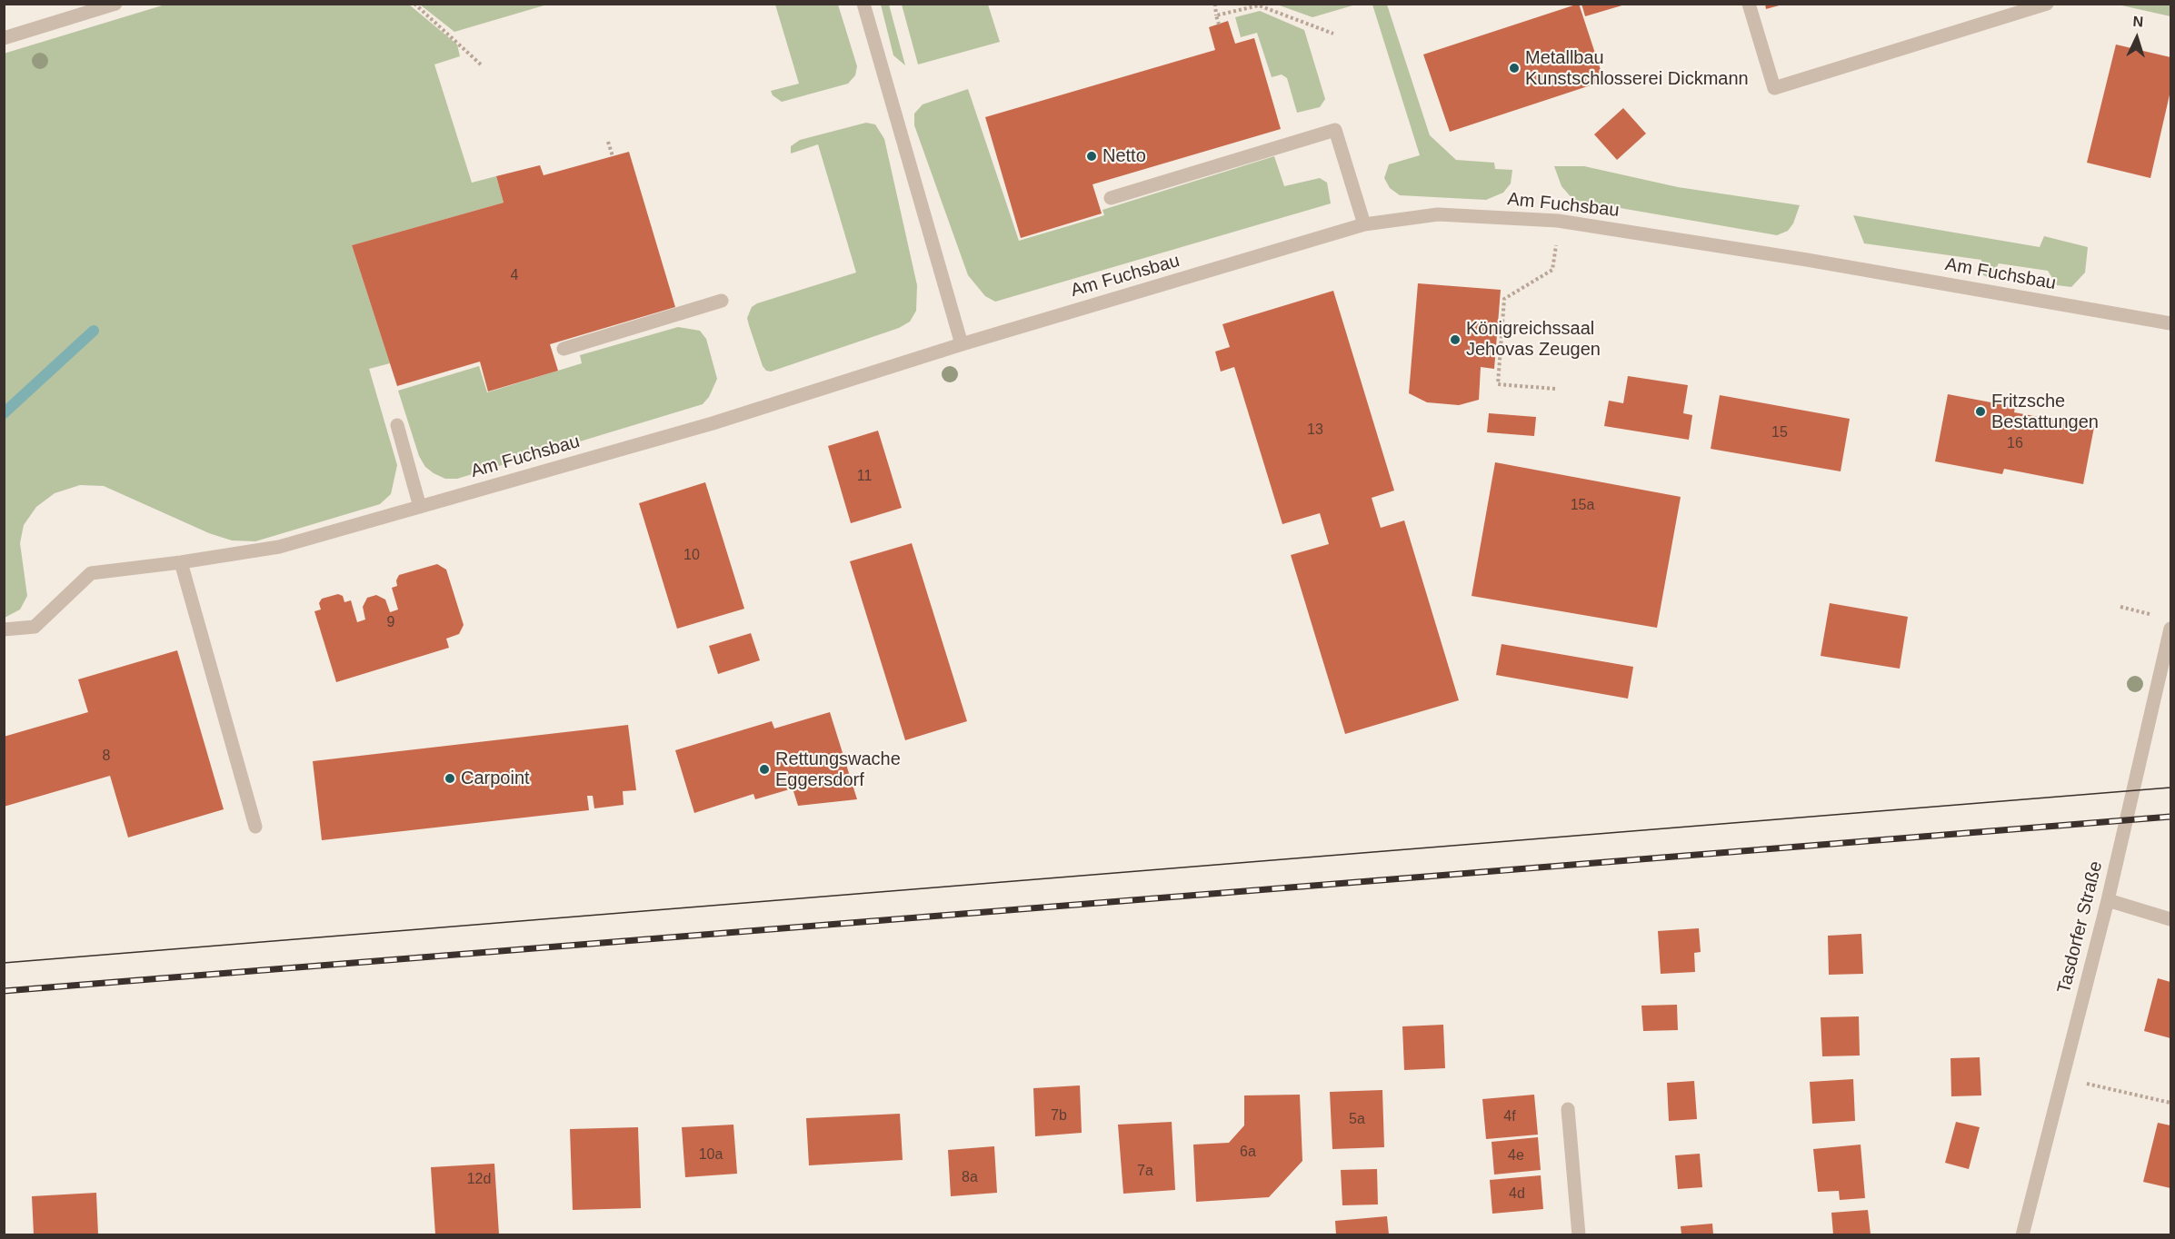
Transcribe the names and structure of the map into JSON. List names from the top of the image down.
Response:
{
  "streets": {
    "street": ["Am Fuchsbau", "Tasdorfer Straße"]
  },
  "places": [
    "Metallbau Kunstschlosserei Dickmann",
    "Netto",
    "Königreichssaal Jehovas Zeugen",
    "Fritzsche Bestattungen",
    "Rettungswache Eggersdorf",
    "Carpoint"
  ],
  "house_numbers": [
    "4",
    "13",
    "15",
    "16",
    "11",
    "15a",
    "10",
    "9",
    "8",
    "7b",
    "4f",
    "5a",
    "6a",
    "10a",
    "4e",
    "7a",
    "8a",
    "12d",
    "4d"
  ],
  "north": "top"
}
